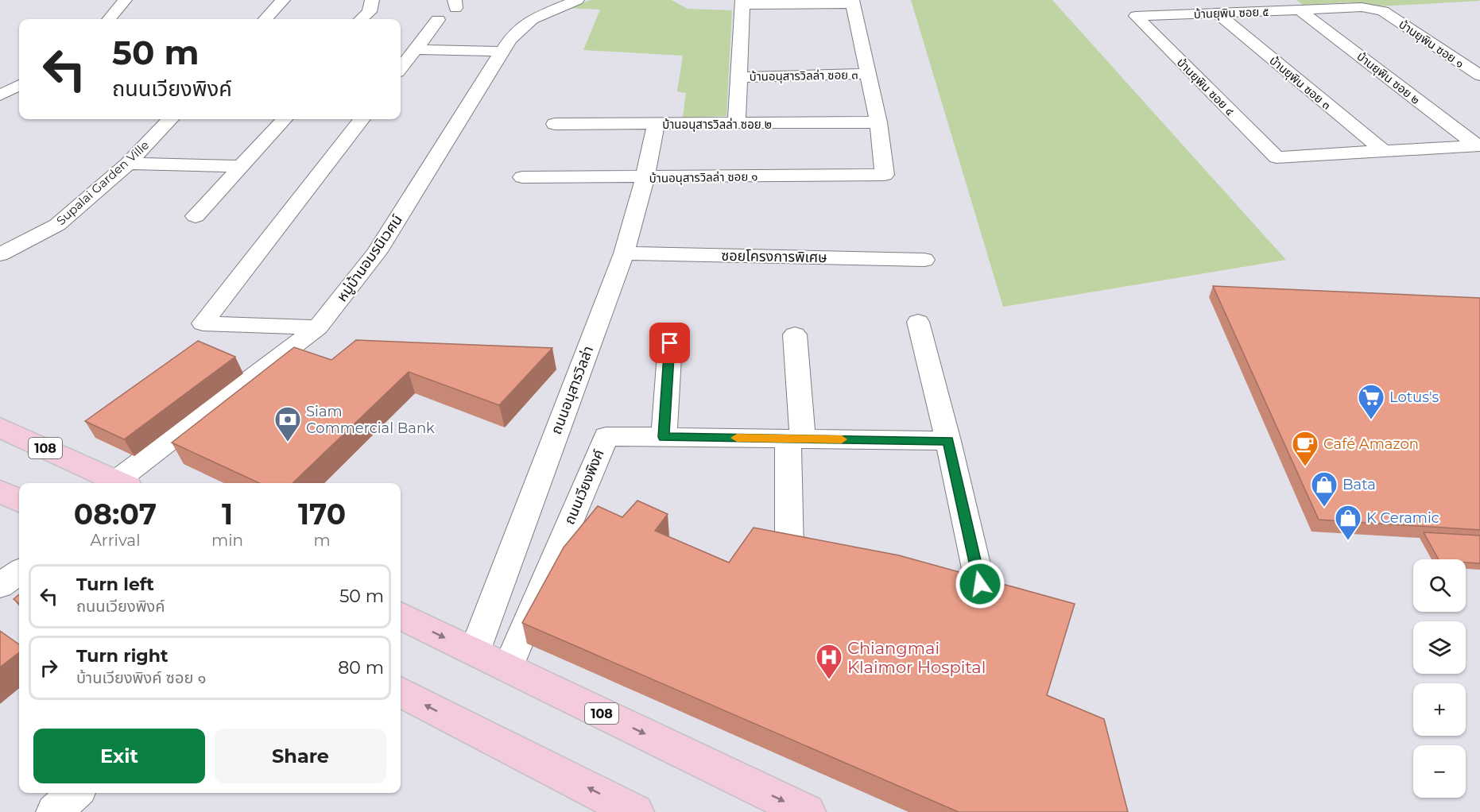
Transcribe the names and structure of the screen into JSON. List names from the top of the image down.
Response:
{
  "streets": {
    "main road": ["108"],
    "street": [
      "บ้านยุพิน ซอย ๕",
      "บ้านยุพิน ซอย ๑",
      "บ้านอนุสารวิลล่า ซอย ๓",
      "บ้านยุพิน ซอย ๒",
      "บ้านยุพิน ซอย ๓",
      "บ้านยุพิน ซอย ๔",
      "บ้านอนุสารวิลล่า ซอย ๒",
      "บ้านอนุสารวิลล่า ซอย ๑",
      "Supalai Garden Ville",
      "ซอยโครงการพิเศษ",
      "หมู่บ้านอมรนิเวศน์",
      "ถนนอนุสารวิลล่า",
      "ถนนเวียงพิงค์"
    ]
  },
  "crossings": [
    ["บ้านยุพิน ซอย ๕", "บ้านยุพิน ซอย ๑"],
    ["บ้านยุพิน ซอย ๕", "บ้านยุพิน ซอย ๒"],
    ["บ้านยุพิน ซอย ๕", "บ้านยุพิน ซอย ๓"],
    ["บ้านยุพิน ซอย ๕", "บ้านยุพิน ซอย ๔"],
    ["บ้านยุพิน ซอย ๓", "บ้านยุพิน ซอย ๔"],
    ["บ้านอนุสารวิลล่า ซอย ๒", "บ้านอนุสารวิลล่า ซอย ๑"],
    ["บ้านอนุสารวิลล่า ซอย ๒", "ถนนอนุสารวิลล่า"],
    ["บ้านอนุสารวิลล่า ซอย ๑", "ถนนอนุสารวิลล่า"],
    ["ซอยโครงการพิเศษ", "ถนนอนุสารวิลล่า"],
    ["ถนนอนุสารวิลล่า", "108"],
    ["108", "ถนนเวียงพิงค์"]
  ],
  "places": {
    "supermarket": ["Lotus's"],
    "bank": ["Siam Commercial Bank"],
    "cafe": ["Café Amazon"],
    "shop": ["Bata", "K Ceramic"],
    "hospital": ["Chiangmai Klaimor Hospital"]
  },
  "page": {
    "turn": ["50 m", "ถนนเวียงพิงค์"],
    "eta": [
      "08:07",
      "Arrival",
      "1",
      "min",
      "170",
      "m"
    ],
    "map_buttons": ["+", "−"],
    "list": [
      {
        "name": "Turn left",
        "note": "ถนนเวียงพิงค์",
        "value": "50 m"
      },
      {
        "name": "Turn right",
        "note": "บ้านเวียงพิงค์ ซอย ๑",
        "value": "80 m"
      }
    ],
    "buttons": ["Exit", "Share"]
  }
}
